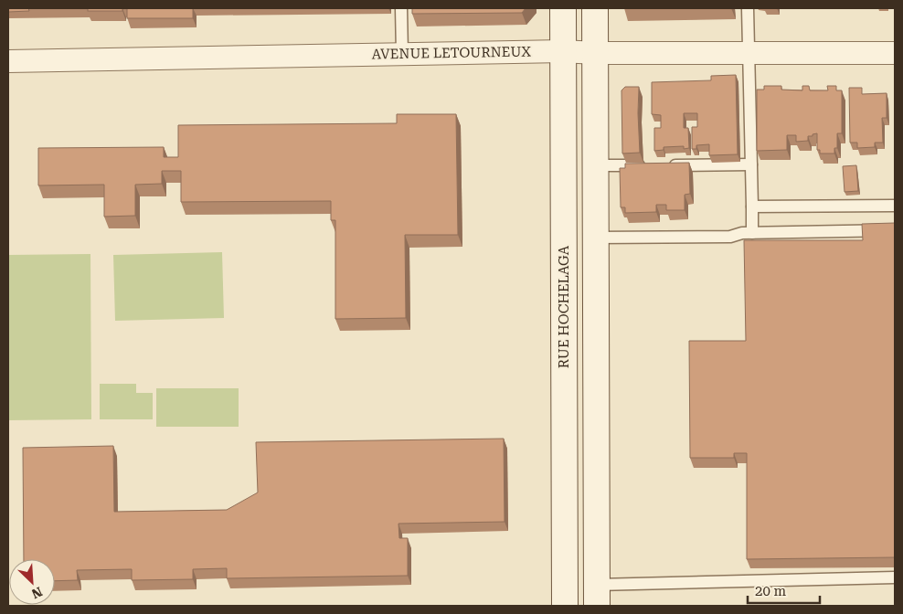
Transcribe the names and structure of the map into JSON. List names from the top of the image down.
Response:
{
  "streets": {
    "main road": ["RUE HOCHELAGA"],
    "street": ["AVENUE LETOURNEUX"]
  },
  "crossings": [
    ["AVENUE LETOURNEUX", "RUE HOCHELAGA"]
  ],
  "scale_bar": "20 m",
  "north": "bottom right"
}
